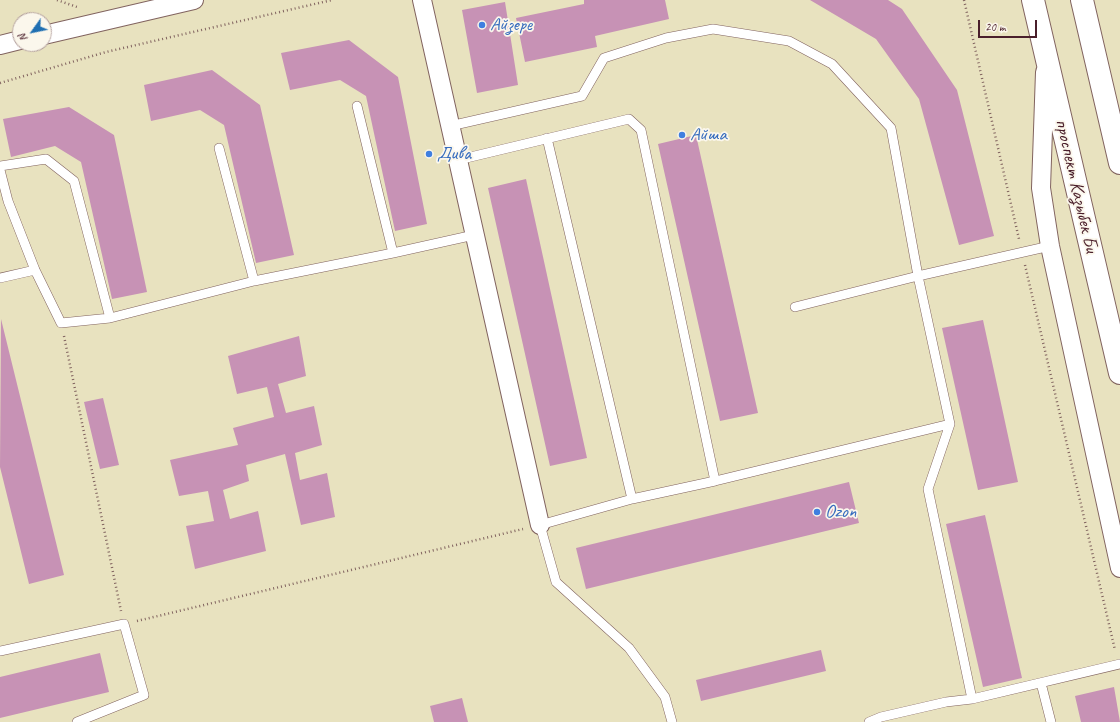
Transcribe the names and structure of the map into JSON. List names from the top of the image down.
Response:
{
  "streets": {
    "street": ["проспект Казыбек Би"]
  },
  "places": [
    "Айзере",
    "Айша",
    "Дива",
    "Ozon"
  ],
  "scale_bar": "20 m",
  "north": "bottom left"
}
